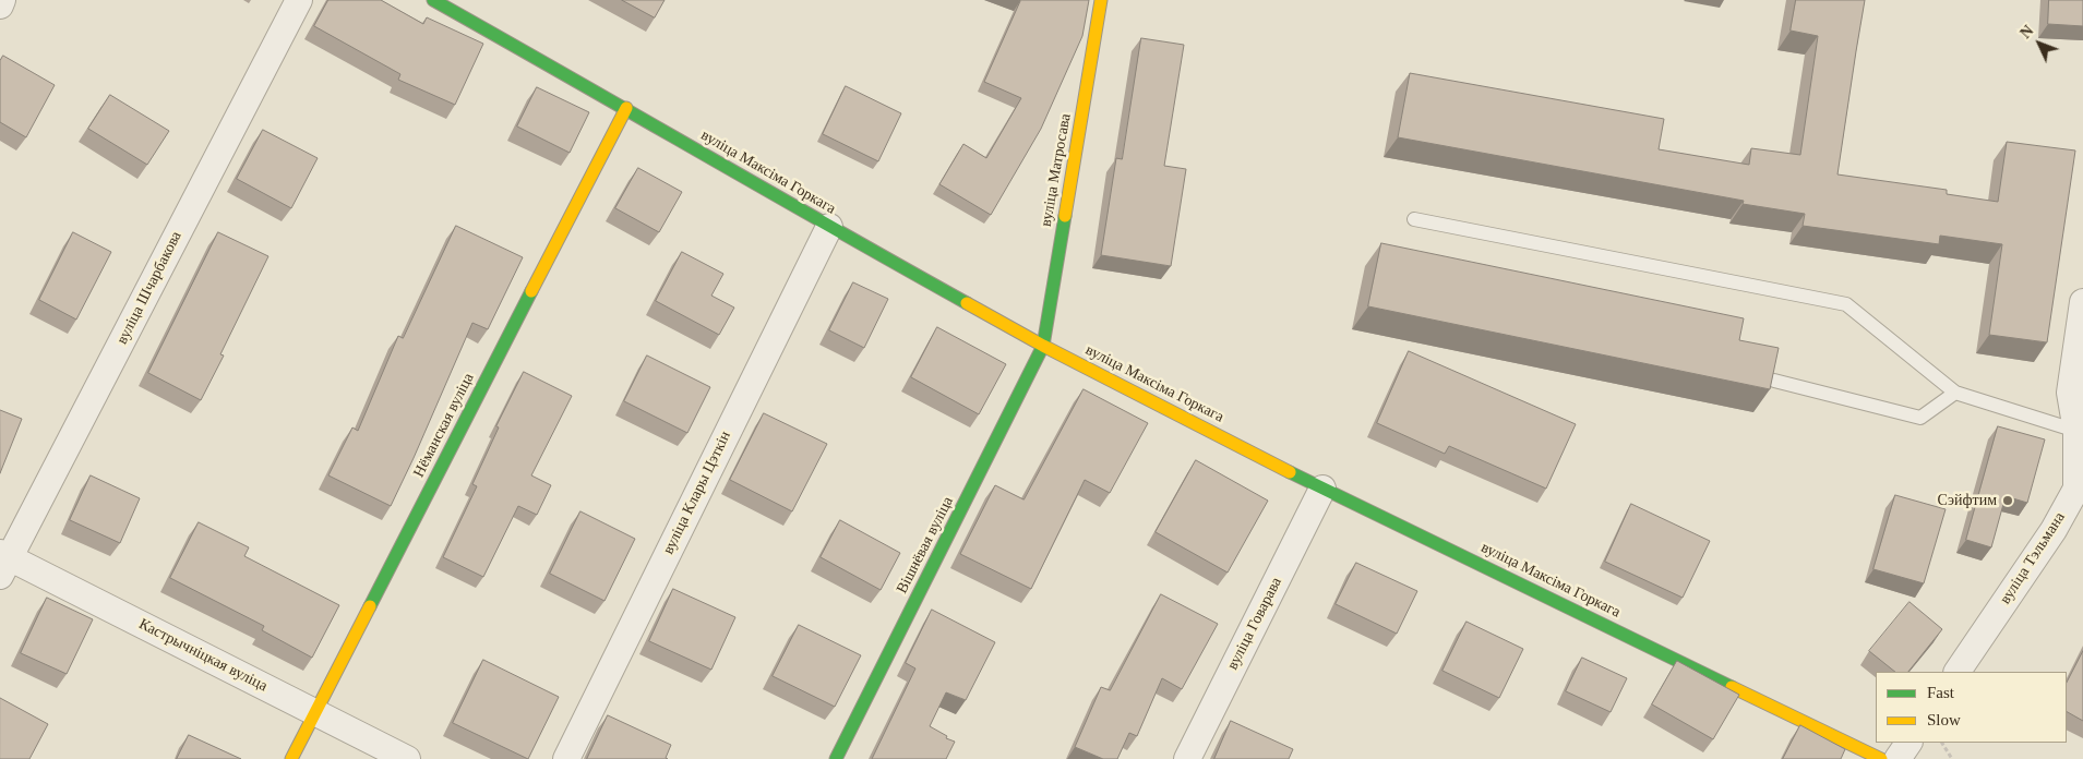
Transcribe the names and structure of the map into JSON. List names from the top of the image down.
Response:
{
  "streets": {
    "street": [
      "вуліца Матросава",
      "вуліца Максіма Горкага",
      "вуліца Шчарбакова",
      "Нёманская вуліца",
      "вуліца Клары Цэткін",
      "Вішнёвая вуліца",
      "вуліца Тэльмана",
      "вуліца Говарава",
      "Кастрычніцкая вуліца"
    ]
  },
  "crossings": [
    ["вуліца Матросава", "вуліца Максіма Горкага"],
    ["вуліца Матросава", "Вішнёвая вуліца"],
    ["вуліца Максіма Горкага", "Нёманская вуліца"],
    ["вуліца Максіма Горкага", "вуліца Клары Цэткін"],
    ["вуліца Максіма Горкага", "Вішнёвая вуліца"],
    ["вуліца Максіма Горкага", "вуліца Говарава"],
    ["вуліца Шчарбакова", "Кастрычніцкая вуліца"],
    ["Нёманская вуліца", "Кастрычніцкая вуліца"]
  ],
  "places": ["Сэйфтим"],
  "legend": ["Fast", "Slow"],
  "north": "top left"
}
